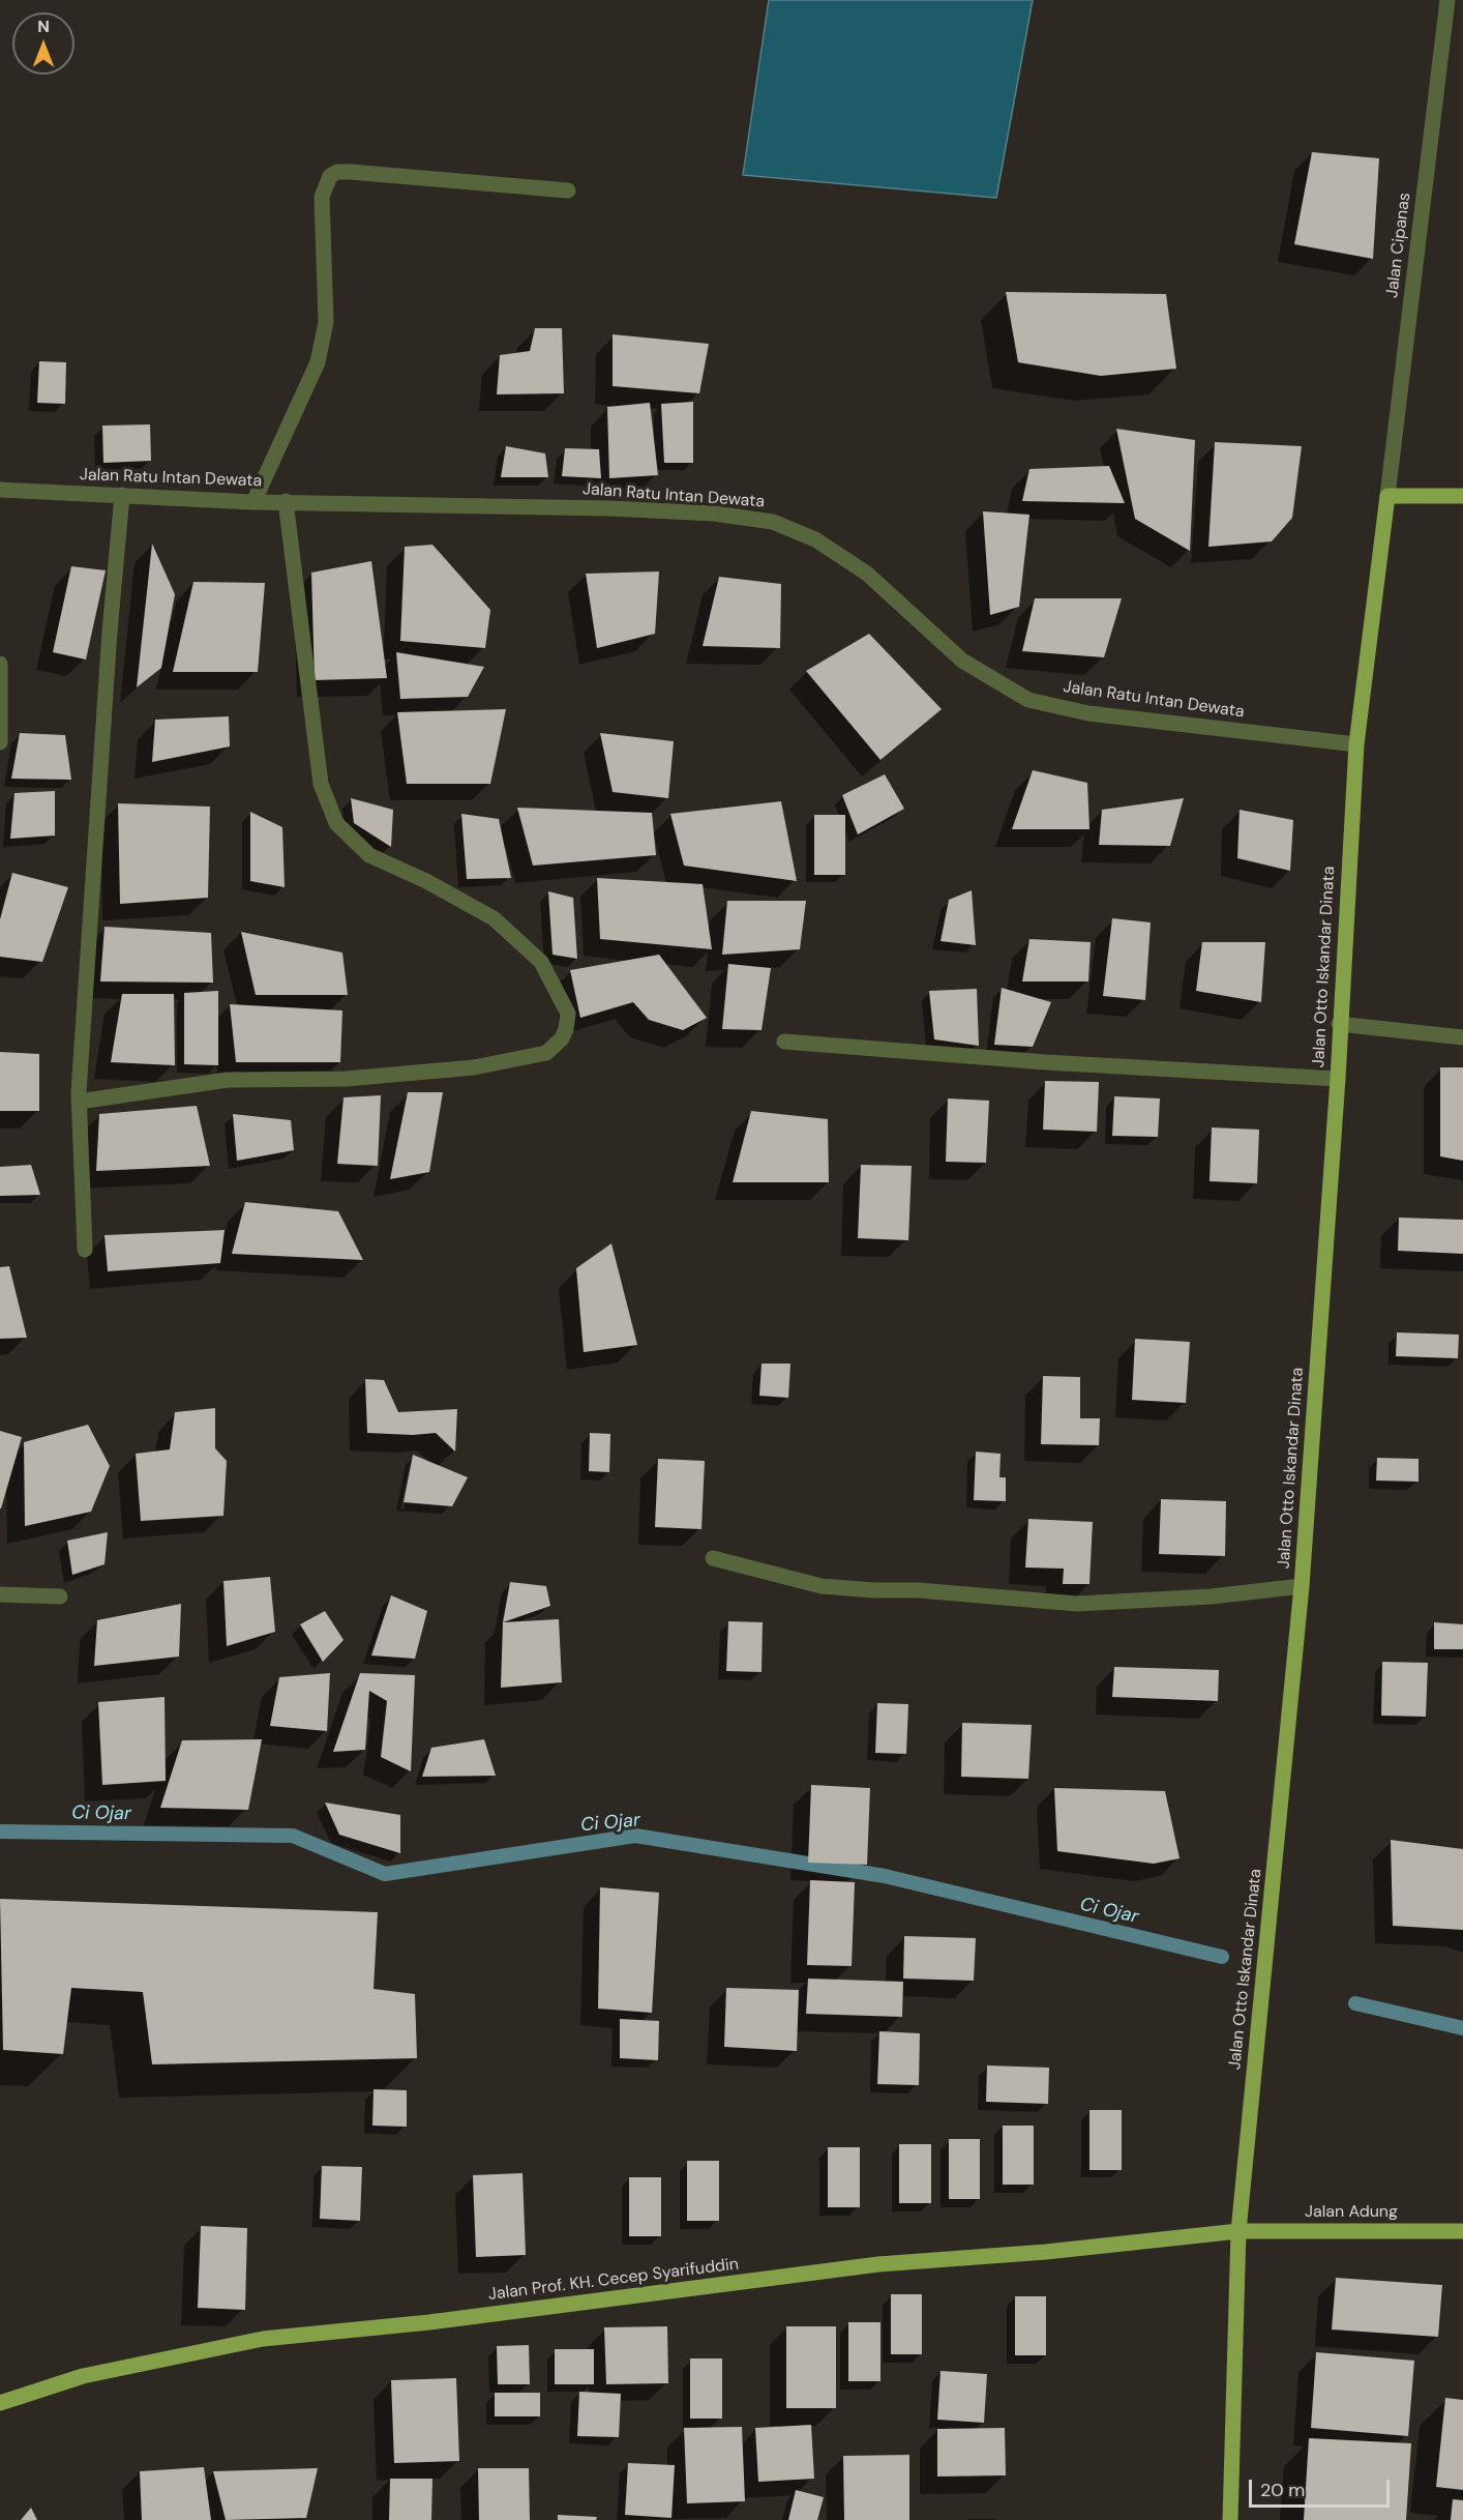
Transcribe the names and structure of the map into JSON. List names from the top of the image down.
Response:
{
  "streets": {
    "main road": ["Jalan Otto Iskandar Dinata", "Jalan Adung", "Jalan Prof. KH. Cecep Syarifuddin"],
    "street": ["Jalan Cipanas", "Jalan Ratu Intan Dewata"]
  },
  "crossings": [
    ["Jalan Cipanas", "Jalan Otto Iskandar Dinata"],
    ["Jalan Ratu Intan Dewata", "Jalan Otto Iskandar Dinata"],
    ["Jalan Otto Iskandar Dinata", "Jalan Adung"],
    ["Jalan Otto Iskandar Dinata", "Jalan Prof. KH. Cecep Syarifuddin"],
    ["Jalan Adung", "Jalan Prof. KH. Cecep Syarifuddin"]
  ],
  "water": ["Ci Ojar"],
  "scale_bar": "20 m",
  "north": "top"
}
